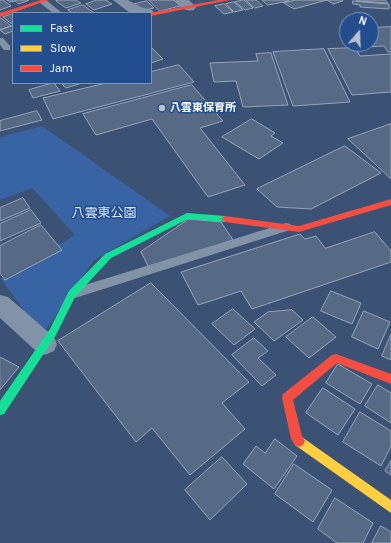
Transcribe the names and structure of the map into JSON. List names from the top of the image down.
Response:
{
  "parks": ["八雲東公園"],
  "places": ["八雲東保育所"],
  "legend": ["Fast", "Slow", "Jam"],
  "north": "top"
}
